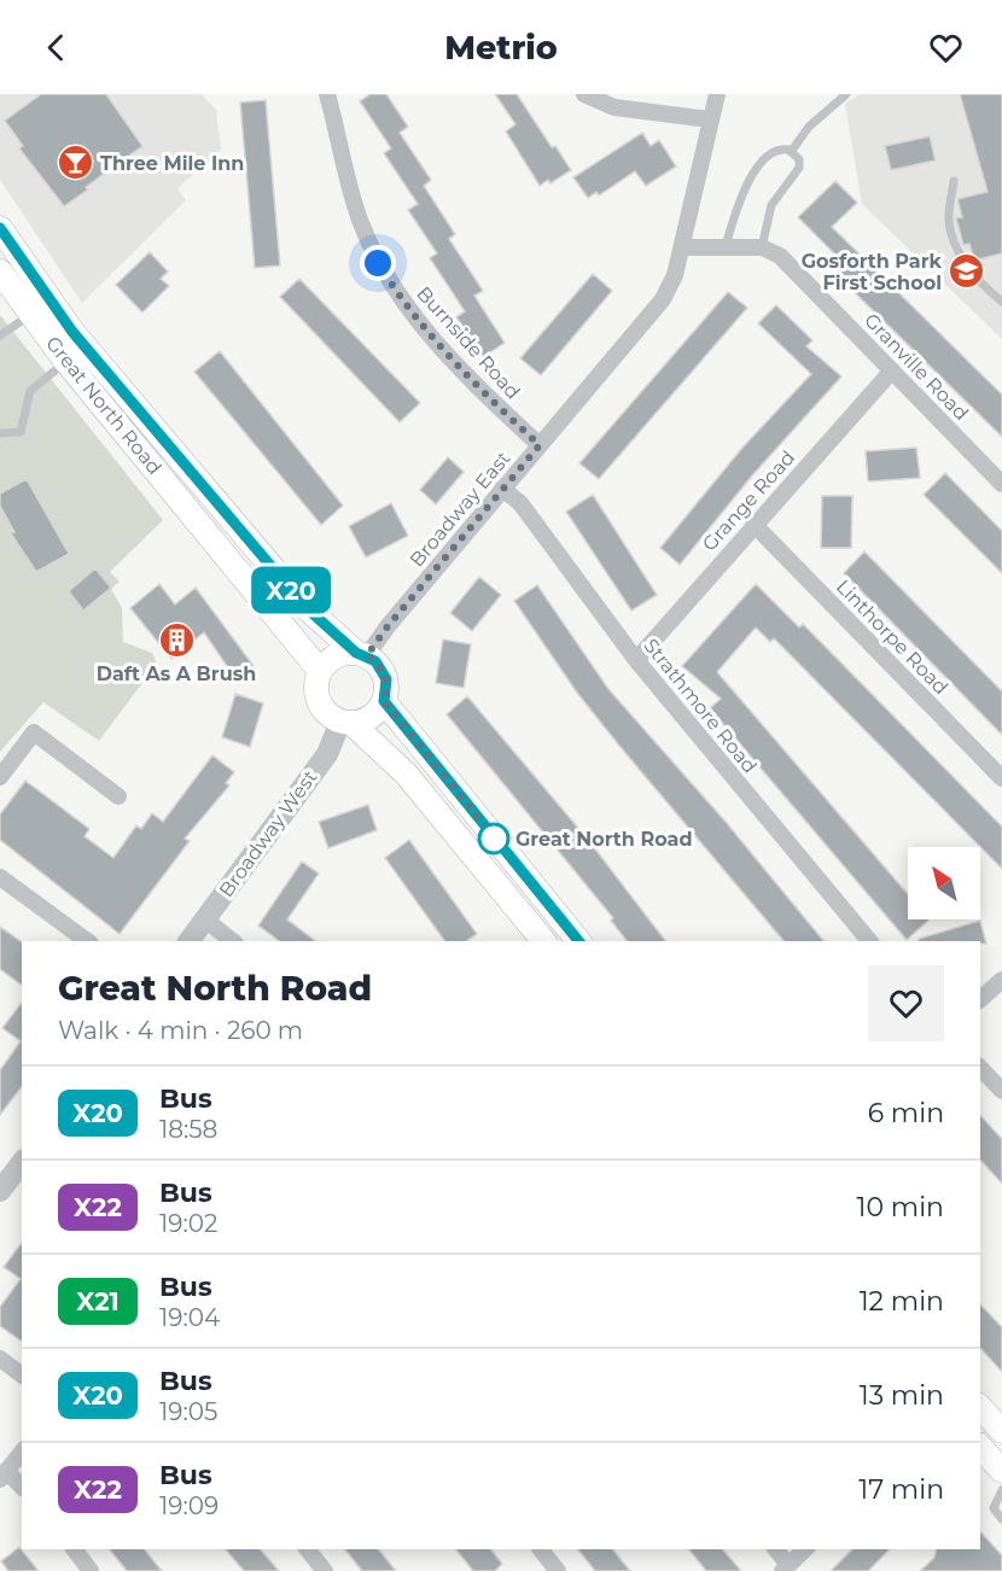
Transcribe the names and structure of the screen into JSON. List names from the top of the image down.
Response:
{
  "streets": {
    "main road": ["Great North Road"],
    "street": [
      "Burnside Road",
      "Granville Road",
      "Grange Road",
      "Broadway East",
      "Linthorpe Road",
      "Strathmore Road",
      "Broadway West"
    ]
  },
  "crossings": [
    ["Burnside Road", "Broadway East"],
    ["Granville Road", "Grange Road"],
    ["Great North Road", "Broadway East"],
    ["Great North Road", "Broadway West"],
    ["Grange Road", "Linthorpe Road"],
    ["Grange Road", "Strathmore Road"],
    ["Broadway East", "Strathmore Road"],
    ["Broadway East", "Broadway West"]
  ],
  "places": {
    "bar": ["Three Mile Inn"],
    "school or university": ["Gosforth Park First School"],
    "building": ["Daft As A Brush"],
    "other": ["Great North Road"]
  },
  "lines": ["bus line X20"],
  "north": "top left",
  "page": {
    "header": "Metrio",
    "on_map": "X20",
    "heading": ["Great North Road", "Walk · 4 min · 260 m"],
    "list": [
      {
        "mark": "X20",
        "name": "Bus",
        "note": "18:58",
        "value": "6 min"
      },
      {
        "mark": "X22",
        "name": "Bus",
        "note": "19:02",
        "value": "10 min"
      },
      {
        "mark": "X21",
        "name": "Bus",
        "note": "19:04",
        "value": "12 min"
      },
      {
        "mark": "X20",
        "name": "Bus",
        "note": "19:05",
        "value": "13 min"
      },
      {
        "mark": "X22",
        "name": "Bus",
        "note": "19:09",
        "value": "17 min"
      }
    ]
  }
}
